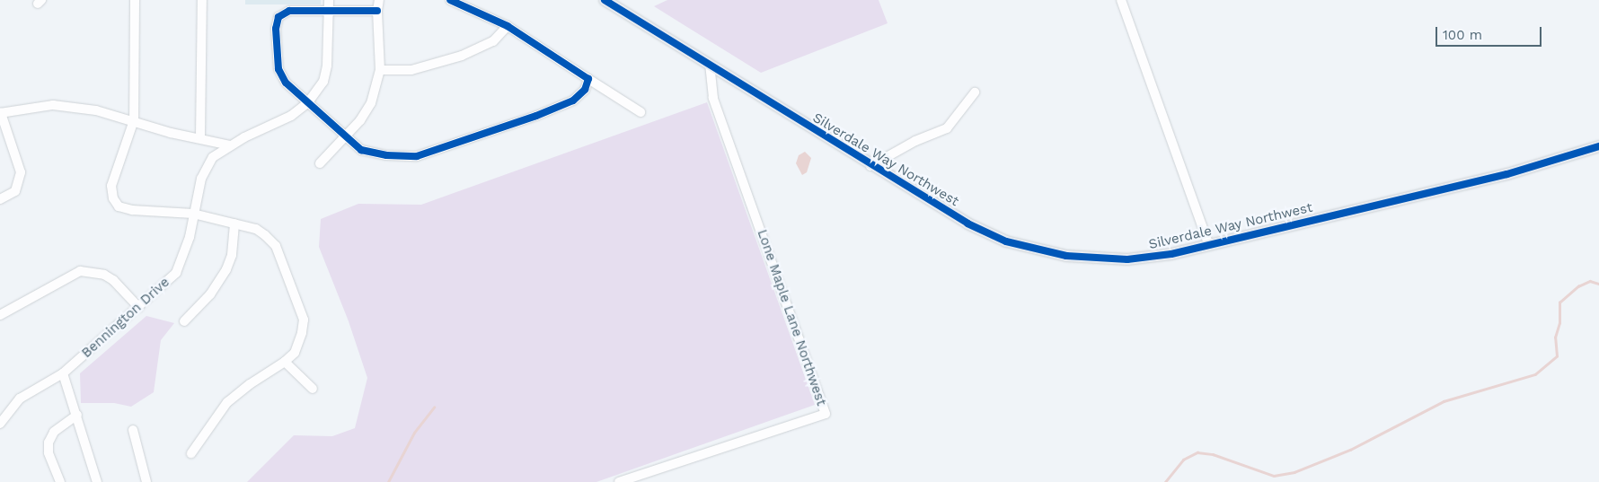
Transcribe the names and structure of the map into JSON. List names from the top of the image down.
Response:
{
  "streets": {
    "main road": ["Silverdale Way Northwest"],
    "street": ["Bennington Drive", "Lone Maple Lane Northwest"]
  },
  "crossings": [
    ["Silverdale Way Northwest", "Lone Maple Lane Northwest"]
  ],
  "scale_bar": "100 m"
}
